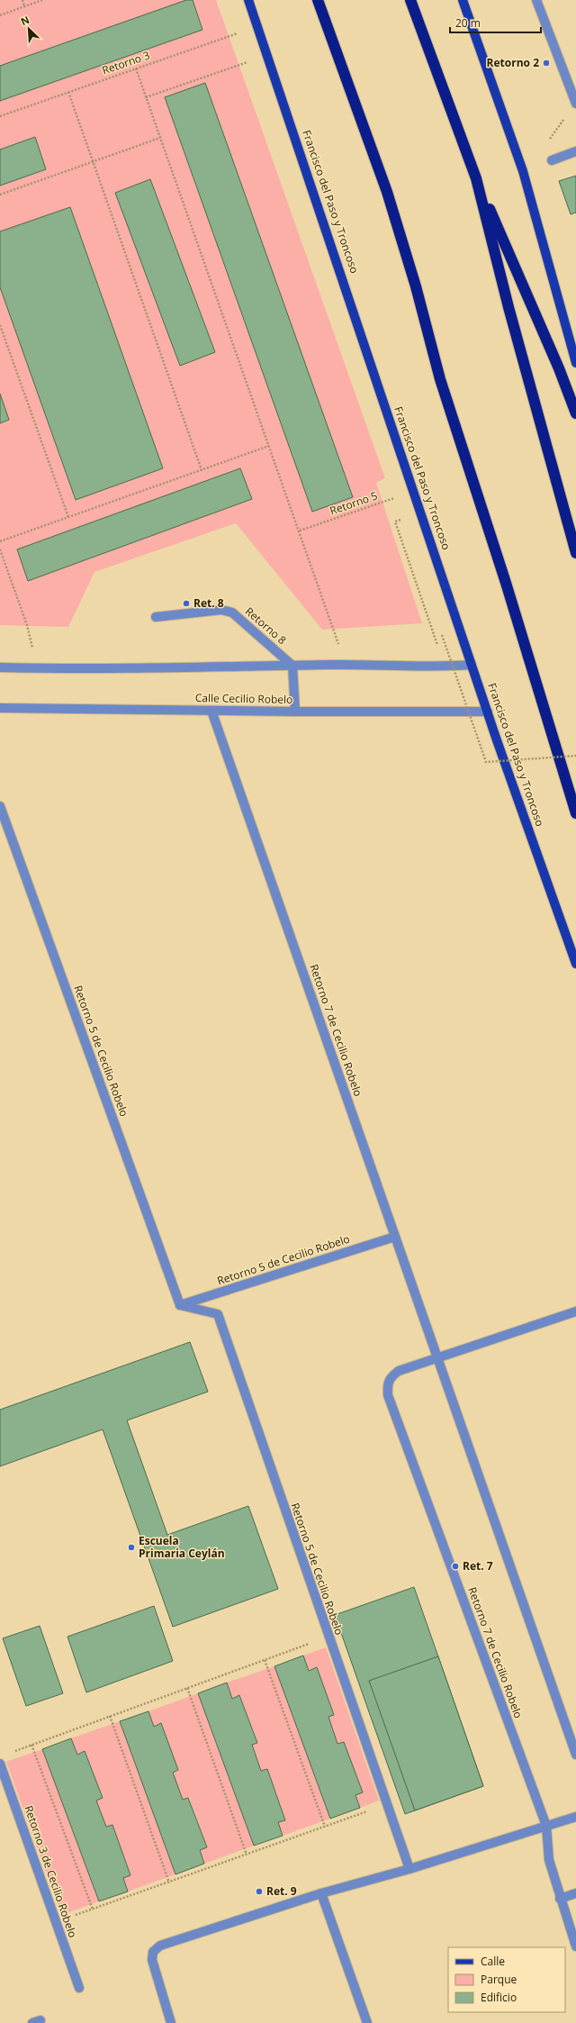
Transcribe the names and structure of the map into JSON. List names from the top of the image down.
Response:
{
  "streets": {
    "main road": ["Francisco del Paso y Troncoso"],
    "street": [
      "Retorno 8",
      "Calle Cecilio Robelo",
      "Retorno 7 de Cecilio Robelo",
      "Retorno 5 de Cecilio Robelo",
      "Retorno 3 de Cecilio Robelo"
    ],
    "path": ["Retorno 3", "Retorno 5"]
  },
  "crossings": [
    ["Retorno 3", "Francisco del Paso y Troncoso"],
    ["Francisco del Paso y Troncoso", "Retorno 5"],
    ["Francisco del Paso y Troncoso", "Calle Cecilio Robelo"],
    ["Calle Cecilio Robelo", "Retorno 7 de Cecilio Robelo"],
    ["Retorno 7 de Cecilio Robelo", "Retorno 5 de Cecilio Robelo"]
  ],
  "places": [
    "Retorno 2",
    "Ret. 8",
    "Escuela Primaria Ceylán",
    "Ret. 7",
    "Ret. 9"
  ],
  "legend": ["Calle", "Parque", "Edificio"],
  "scale_bar": "20 m",
  "north": "top left"
}
